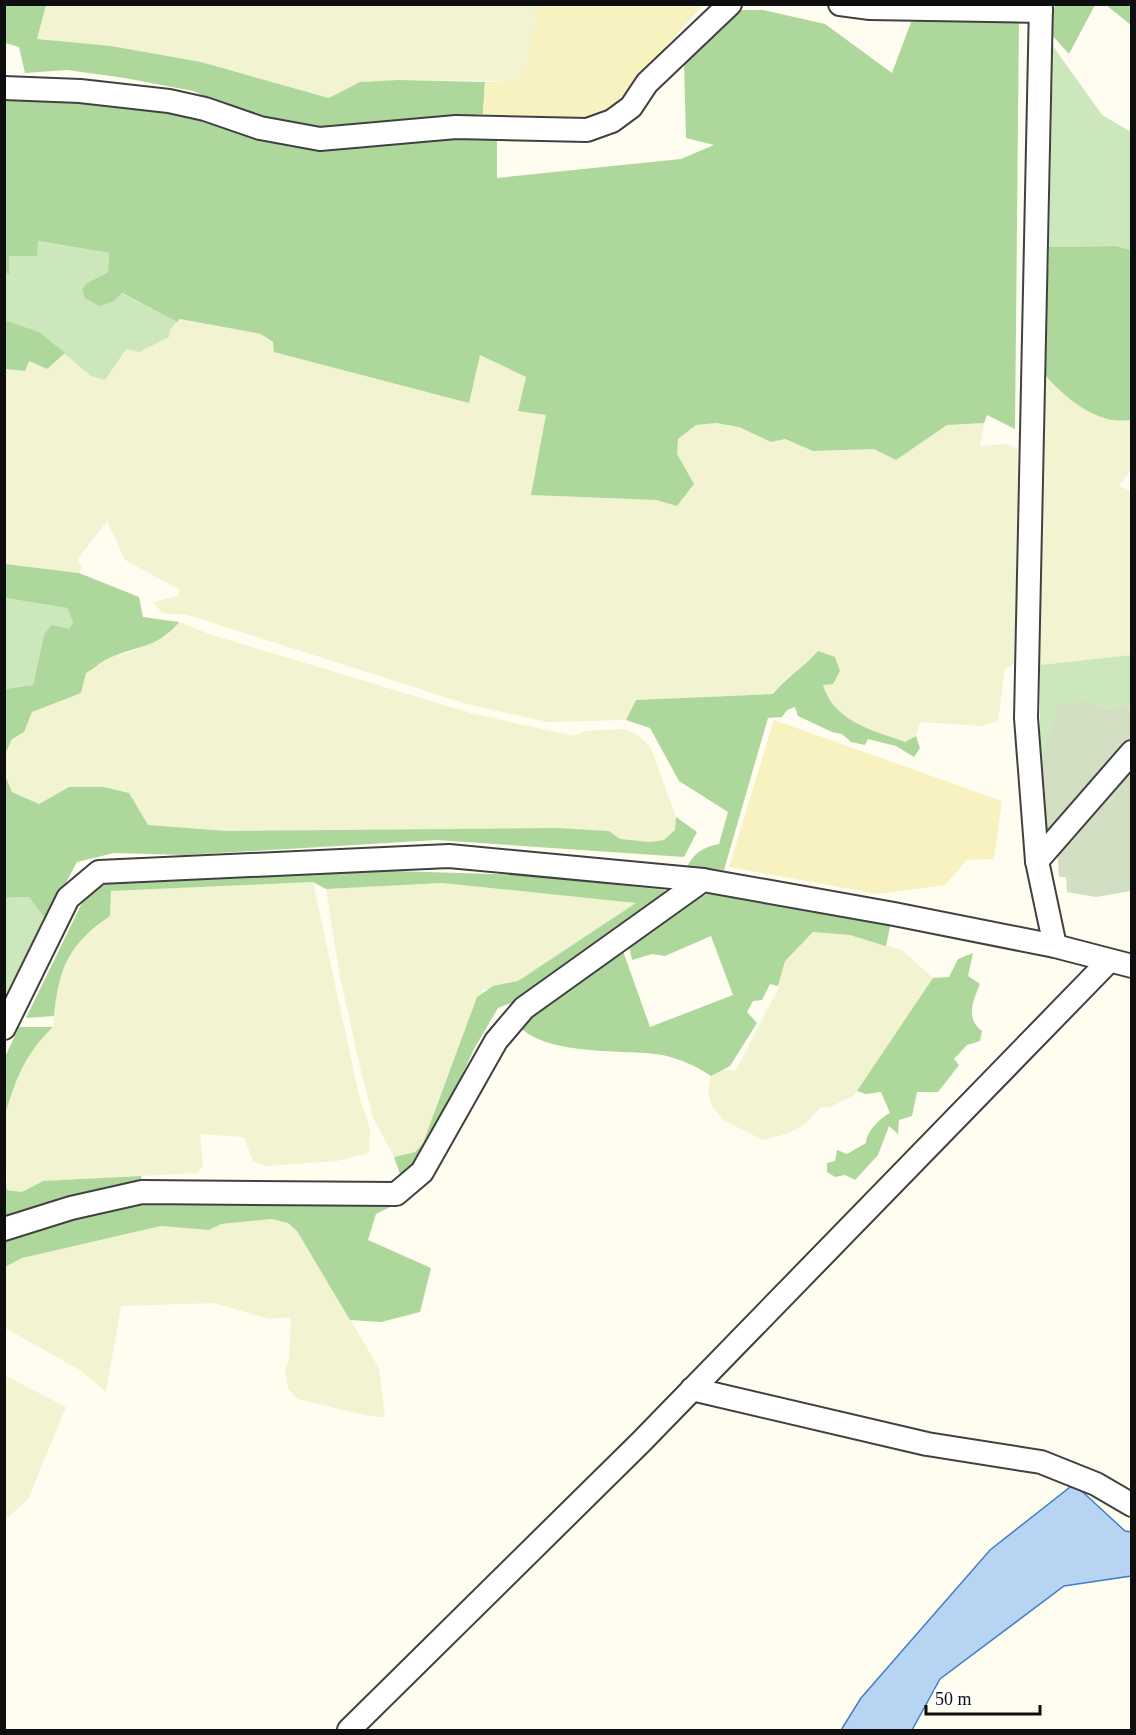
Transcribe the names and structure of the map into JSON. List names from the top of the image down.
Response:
{
  "scale_bar": "50 m"
}
